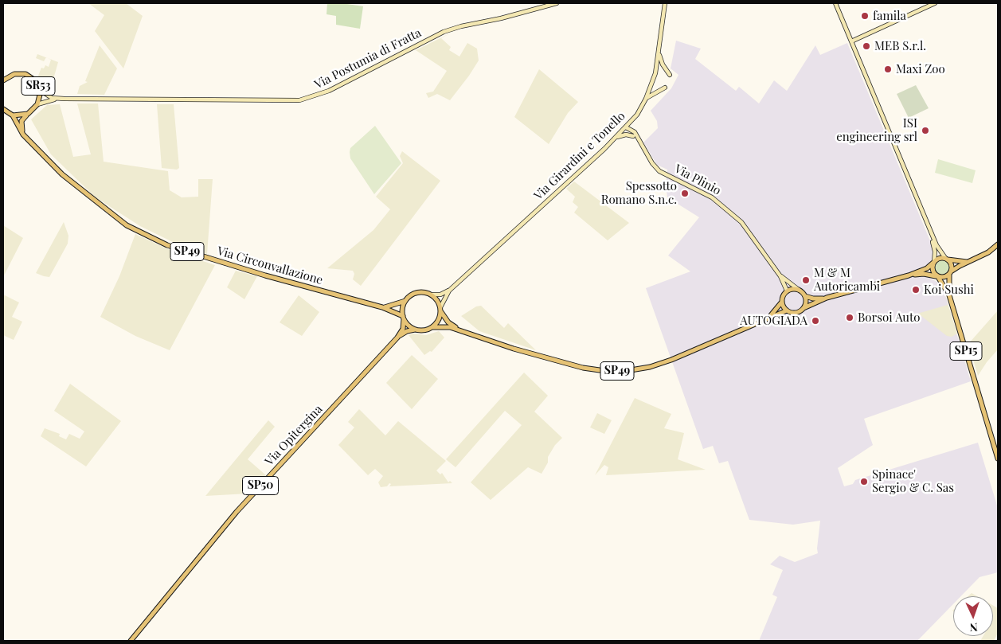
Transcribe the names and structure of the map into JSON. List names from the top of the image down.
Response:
{
  "streets": {
    "main road": [
      "Via Postumia di Fratta",
      "SR53",
      "Via Girardini e Tonello",
      "Via Plinio",
      "SP49",
      "Via Circonvallazione",
      "SP15",
      "Via Opitergina",
      "SP50"
    ]
  },
  "crossings": [
    ["Via Postumia di Fratta", "SR53"],
    ["Via Girardini e Tonello", "Via Plinio"],
    ["Via Girardini e Tonello", "SP49"],
    ["Via Girardini e Tonello", "Via Circonvallazione"],
    ["Via Girardini e Tonello", "Via Opitergina"],
    ["Via Plinio", "SP49"],
    ["SP49", "Via Circonvallazione"],
    ["SP49", "SP15"],
    ["SP49", "Via Opitergina"],
    ["Via Circonvallazione", "Via Opitergina"]
  ],
  "places": [
    "famila",
    "MEB S.r.l.",
    "Maxi Zoo",
    "ISI engineering srl",
    "Spessotto Romano S.n.c.",
    "M & M Autoricambi",
    "Koi Sushi",
    "Borsoi Auto",
    "AUTOGIADA",
    "Spinace' Sergio & C. Sas"
  ],
  "north": "bottom"
}
